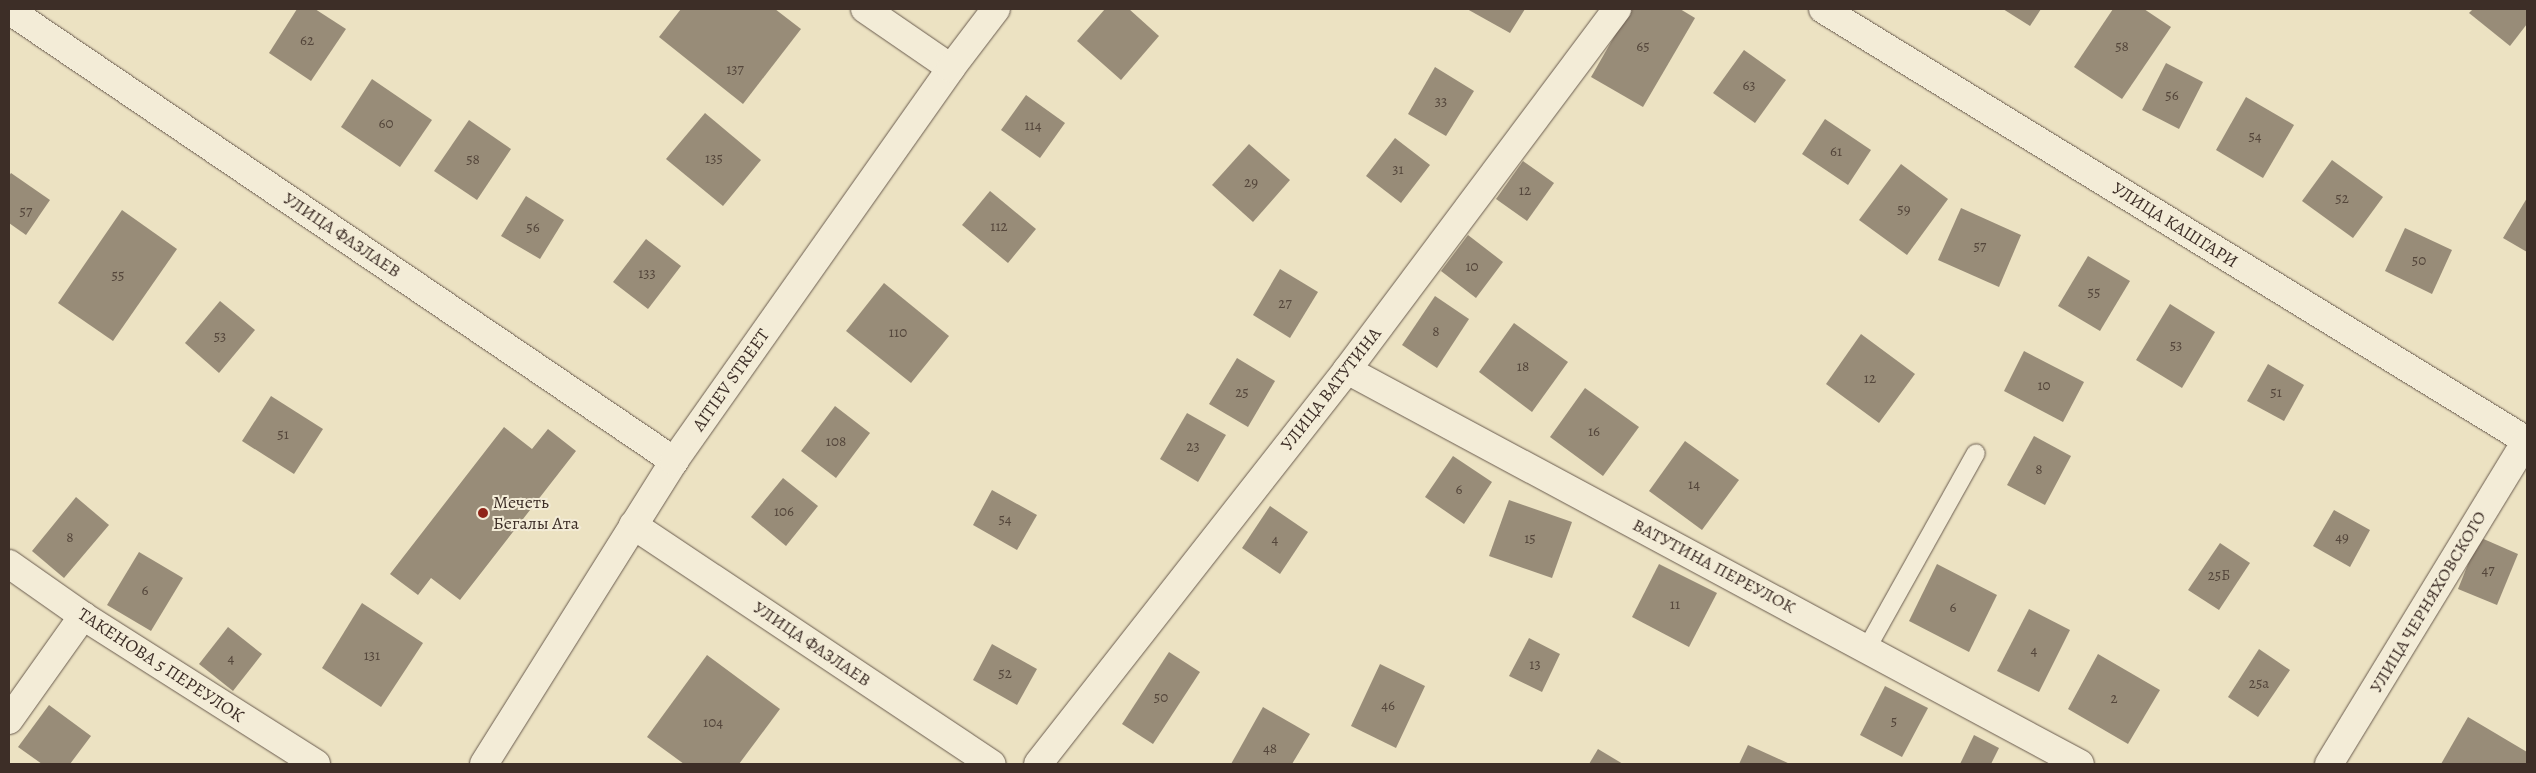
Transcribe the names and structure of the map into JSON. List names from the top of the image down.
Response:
{
  "streets": {
    "street": [
      "УЛИЦА КАШГАРИ",
      "УЛИЦА ФАЗЛАЕВ",
      "AITIEV STREET",
      "УЛИЦА ВАТУТИНА",
      "ВАТУТИНА ПЕРЕУЛОК",
      "УЛИЦА ЧЕРНЯХОВСКОГО",
      "ТАКЕНОВА 5 ПЕРЕУЛОК"
    ]
  },
  "crossings": [
    ["УЛИЦА КАШГАРИ", "УЛИЦА ЧЕРНЯХОВСКОГО"],
    ["УЛИЦА ФАЗЛАЕВ", "AITIEV STREET"],
    ["УЛИЦА ВАТУТИНА", "ВАТУТИНА ПЕРЕУЛОК"]
  ],
  "places": ["Мечеть Бегалы Ата"],
  "house_numbers": [
    "62",
    "65",
    "58",
    "137",
    "63",
    "56",
    "33",
    "60",
    "114",
    "54",
    "61",
    "135",
    "58",
    "31",
    "29",
    "12",
    "52",
    "59",
    "57",
    "112",
    "56",
    "57",
    "50",
    "10",
    "133",
    "55",
    "55",
    "27",
    "8",
    "110",
    "53",
    "53",
    "18",
    "12",
    "10",
    "25",
    "51",
    "16",
    "51",
    "108",
    "23",
    "8",
    "14",
    "6",
    "106",
    "54",
    "8",
    "49",
    "15",
    "4",
    "47",
    "25Б",
    "6",
    "11",
    "6",
    "4",
    "131",
    "4",
    "13",
    "52",
    "25а",
    "50",
    "2",
    "46",
    "5",
    "104",
    "48"
  ]
}
